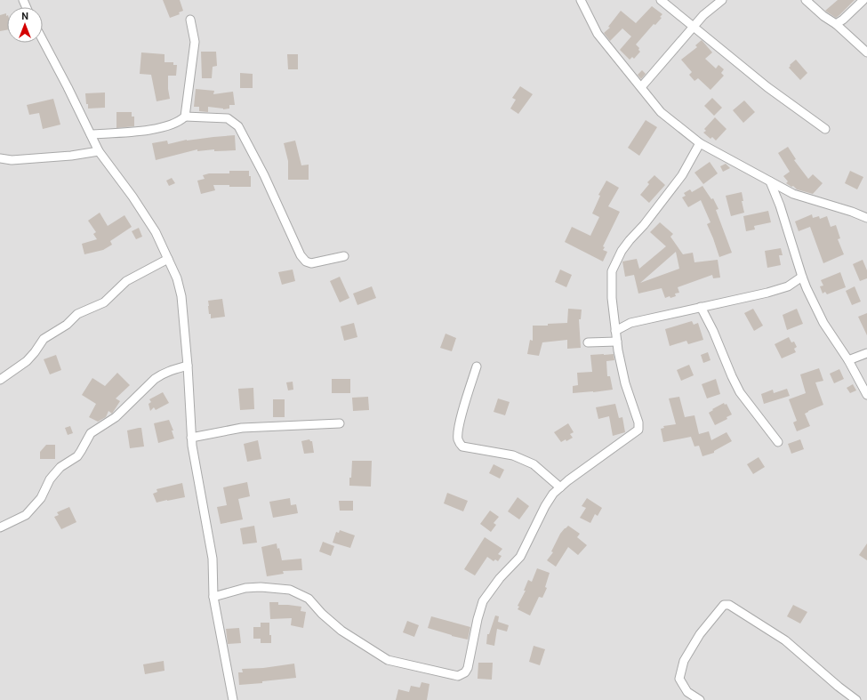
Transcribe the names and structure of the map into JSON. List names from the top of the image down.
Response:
{
  "north": "top"
}
